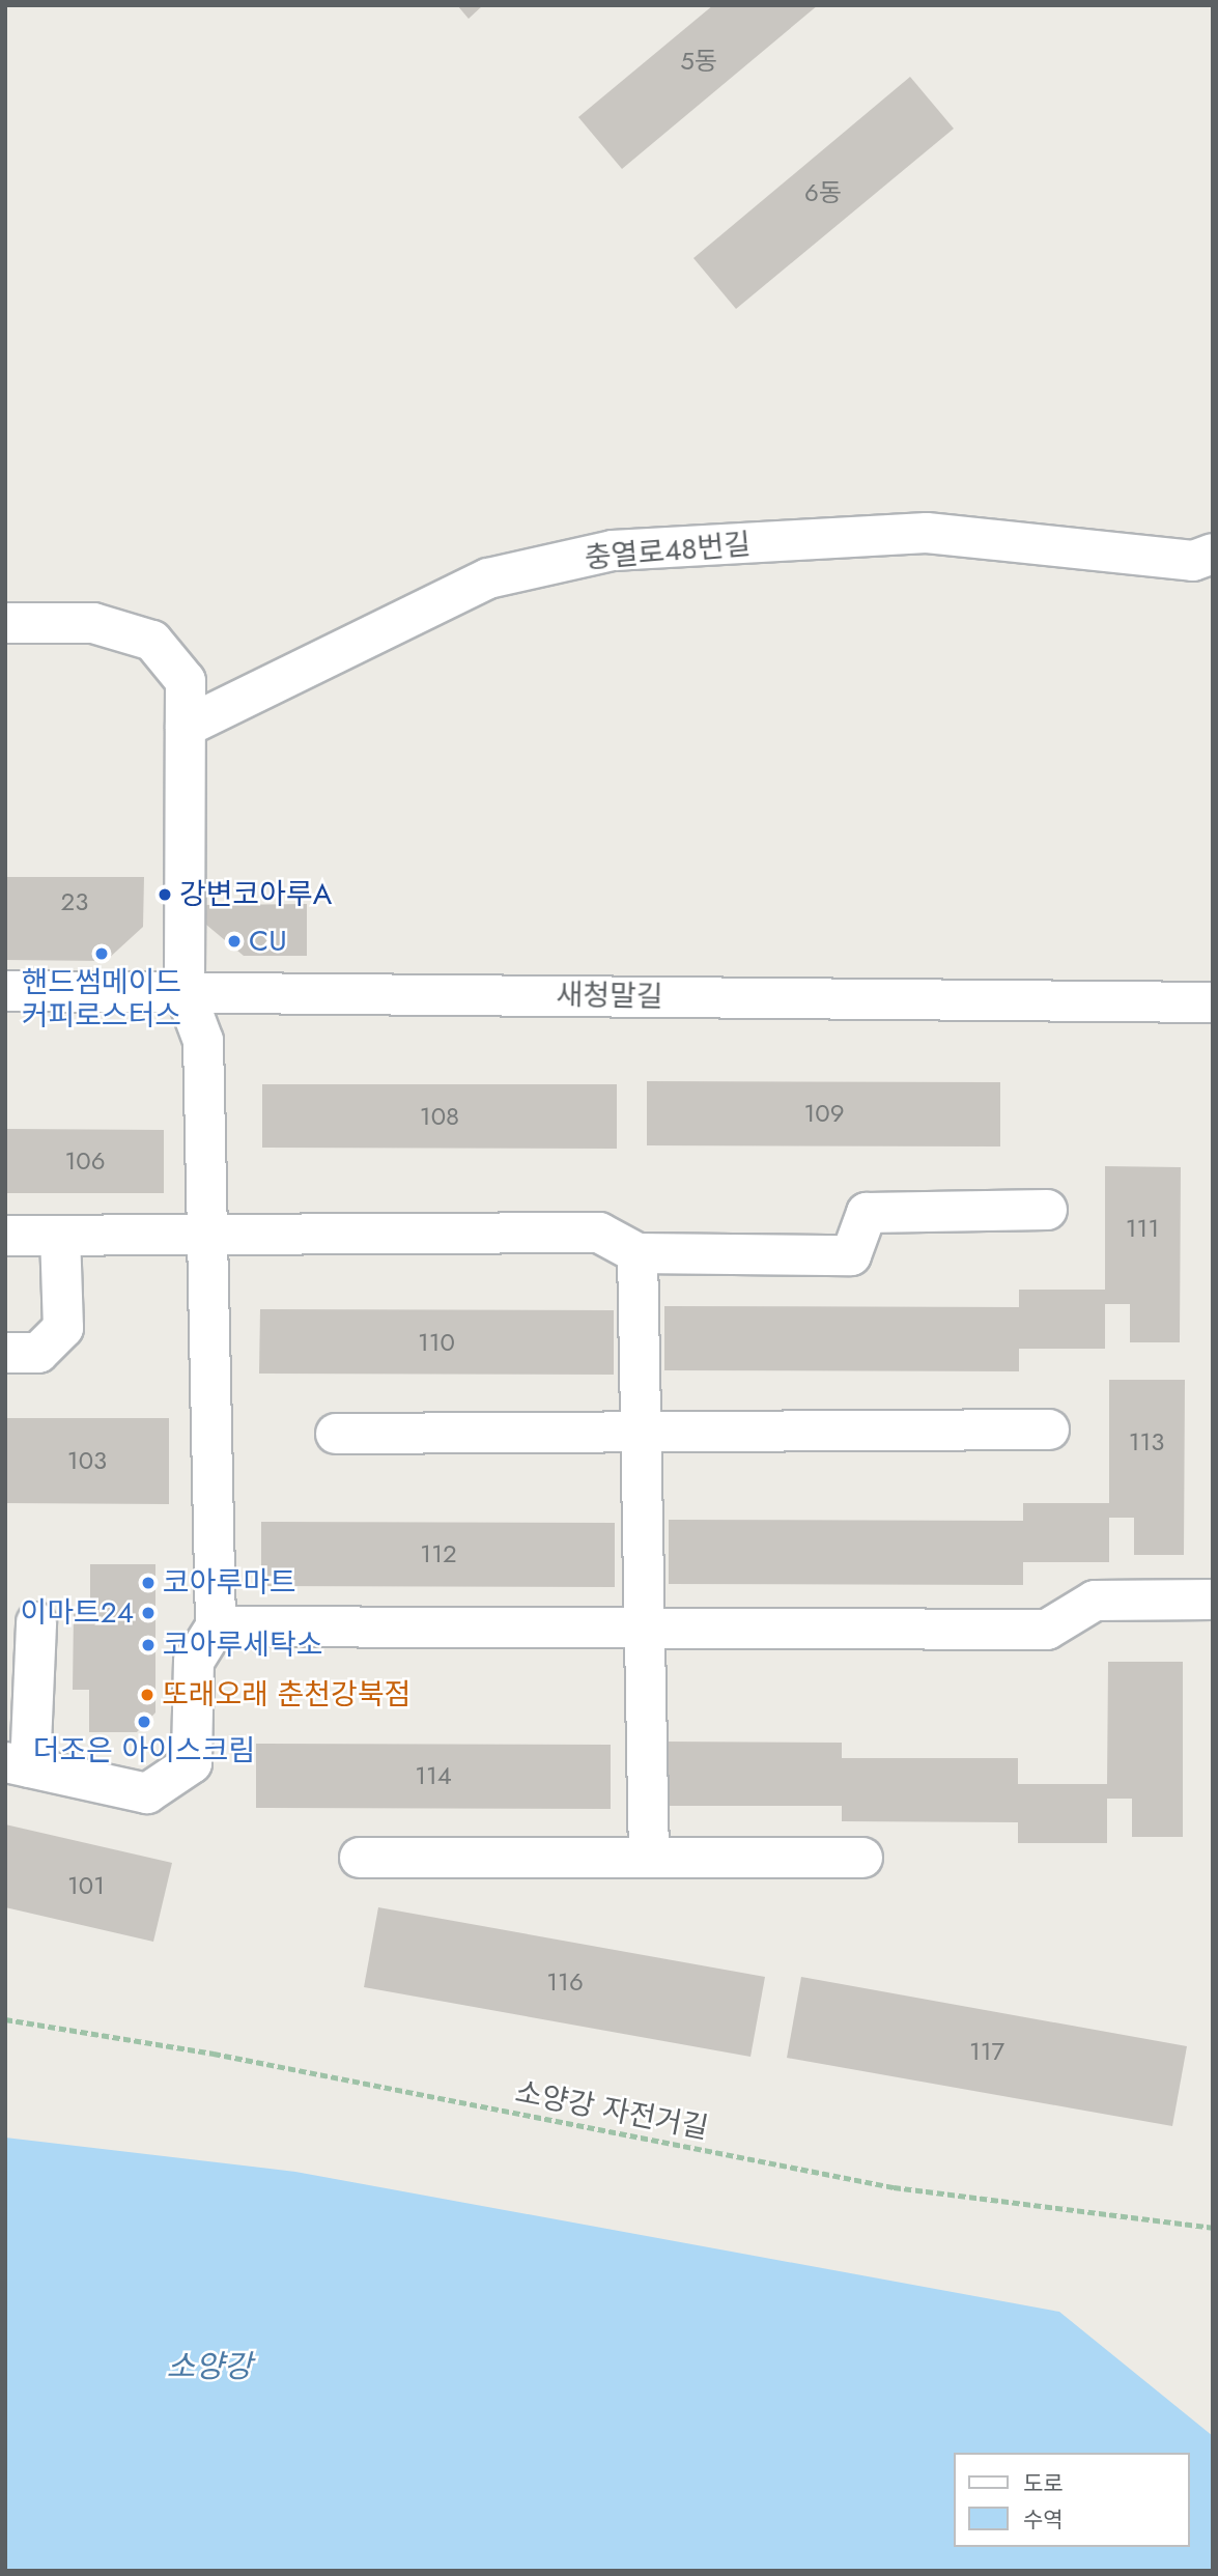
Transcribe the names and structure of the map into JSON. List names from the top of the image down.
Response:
{
  "streets": {
    "street": ["충열로48번길", "새청말길"],
    "path": ["소양강 자전거길"]
  },
  "water": ["소양강"],
  "places": [
    "강변코아루A",
    "CU",
    "핸드썸메이드 커피로스터스",
    "코아루마트",
    "이마트24",
    "코아루세탁소",
    "또래오래 춘천강북점",
    "더조은 아이스크림"
  ],
  "house_numbers": [
    "5동",
    "6동",
    "23",
    "109",
    "108",
    "106",
    "111",
    "110",
    "113",
    "103",
    "112",
    "114",
    "101",
    "116",
    "117"
  ],
  "legend": ["도로", "수역"]
}
